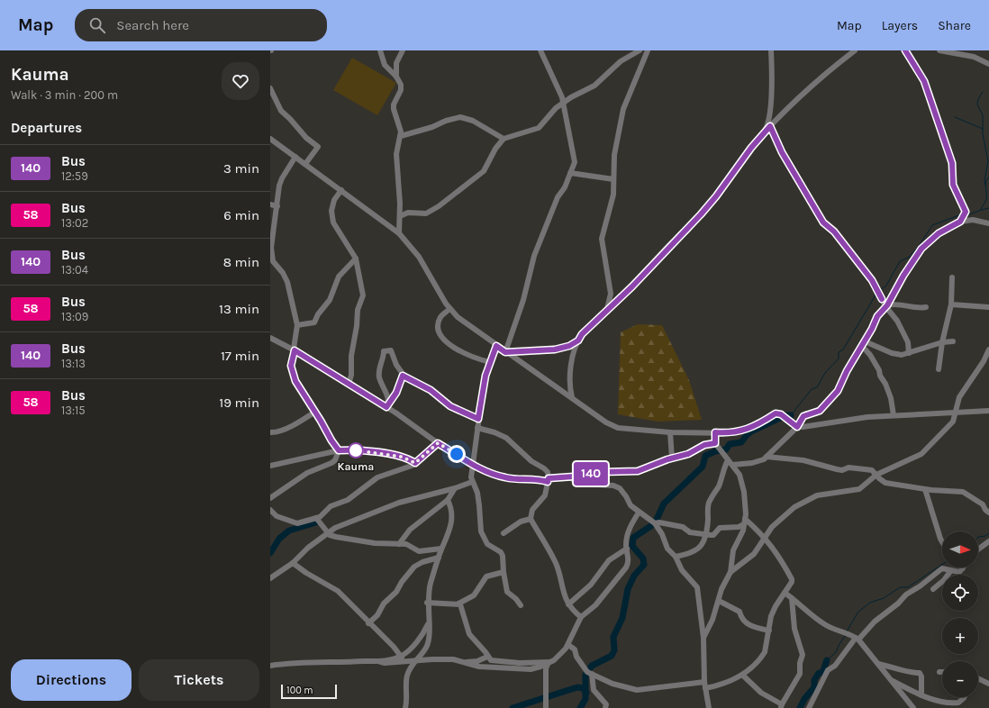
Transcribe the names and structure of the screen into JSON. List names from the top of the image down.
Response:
{
  "places": ["Kauma"],
  "lines": ["bus line 140"],
  "scale_bar": "100 m",
  "north": "right",
  "page": {
    "header": "Map",
    "search": "Search here",
    "nav": ["Map", "Layers", "Share"],
    "heading": [
      ["Kauma", "Walk · 3 min · 200 m"],
      "Departures"
    ],
    "on_map": "140",
    "list": [
      {
        "mark": "140",
        "name": "Bus",
        "note": "12:59",
        "value": "3 min"
      },
      {
        "mark": "58",
        "name": "Bus",
        "note": "13:02",
        "value": "6 min"
      },
      {
        "mark": "140",
        "name": "Bus",
        "note": "13:04",
        "value": "8 min"
      },
      {
        "mark": "58",
        "name": "Bus",
        "note": "13:09",
        "value": "13 min"
      },
      {
        "mark": "140",
        "name": "Bus",
        "note": "13:13",
        "value": "17 min"
      },
      {
        "mark": "58",
        "name": "Bus",
        "note": "13:15",
        "value": "19 min"
      }
    ],
    "map_buttons": ["+", "−"],
    "buttons": ["Directions", "Tickets"],
    "scale": "100 m"
  }
}
